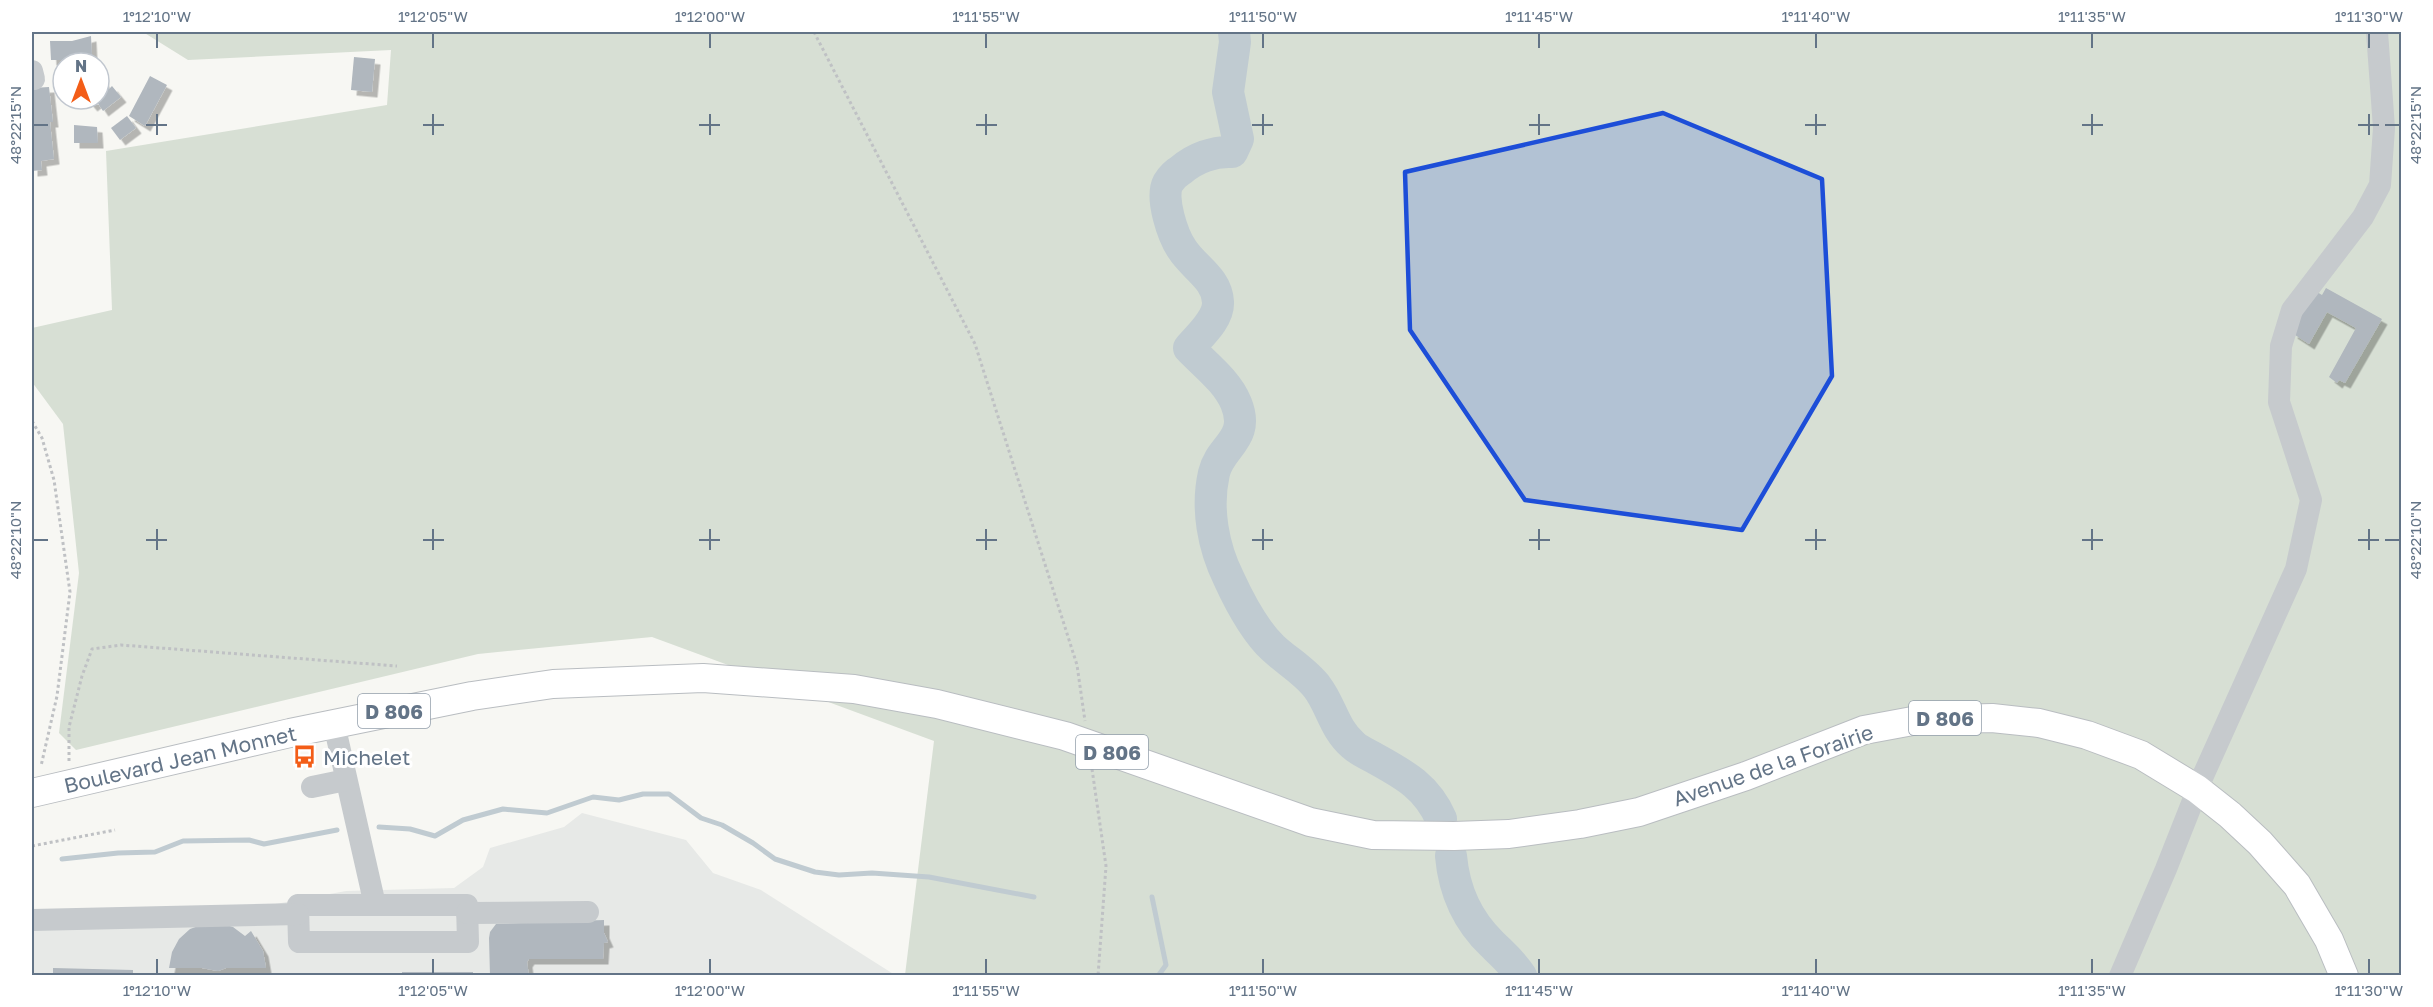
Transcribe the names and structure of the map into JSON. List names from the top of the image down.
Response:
{
  "streets": {
    "main road": ["D 806", "Boulevard Jean Monnet", "Avenue de la Forairie"]
  },
  "crossings": [
    ["Boulevard Jean Monnet", "Avenue de la Forairie"]
  ],
  "places": {
    "bus stop": ["Michelet"]
  },
  "north": "top",
  "coordinates": [
    "1°12'10\"W",
    "1°12'05\"W",
    "1°12'00\"W",
    "1°11'55\"W",
    "1°11'50\"W",
    "1°11'45\"W",
    "1°11'40\"W",
    "1°11'35\"W",
    "1°11'30\"W",
    "48°22'15\"N",
    "48°22'10\"N"
  ]
}
